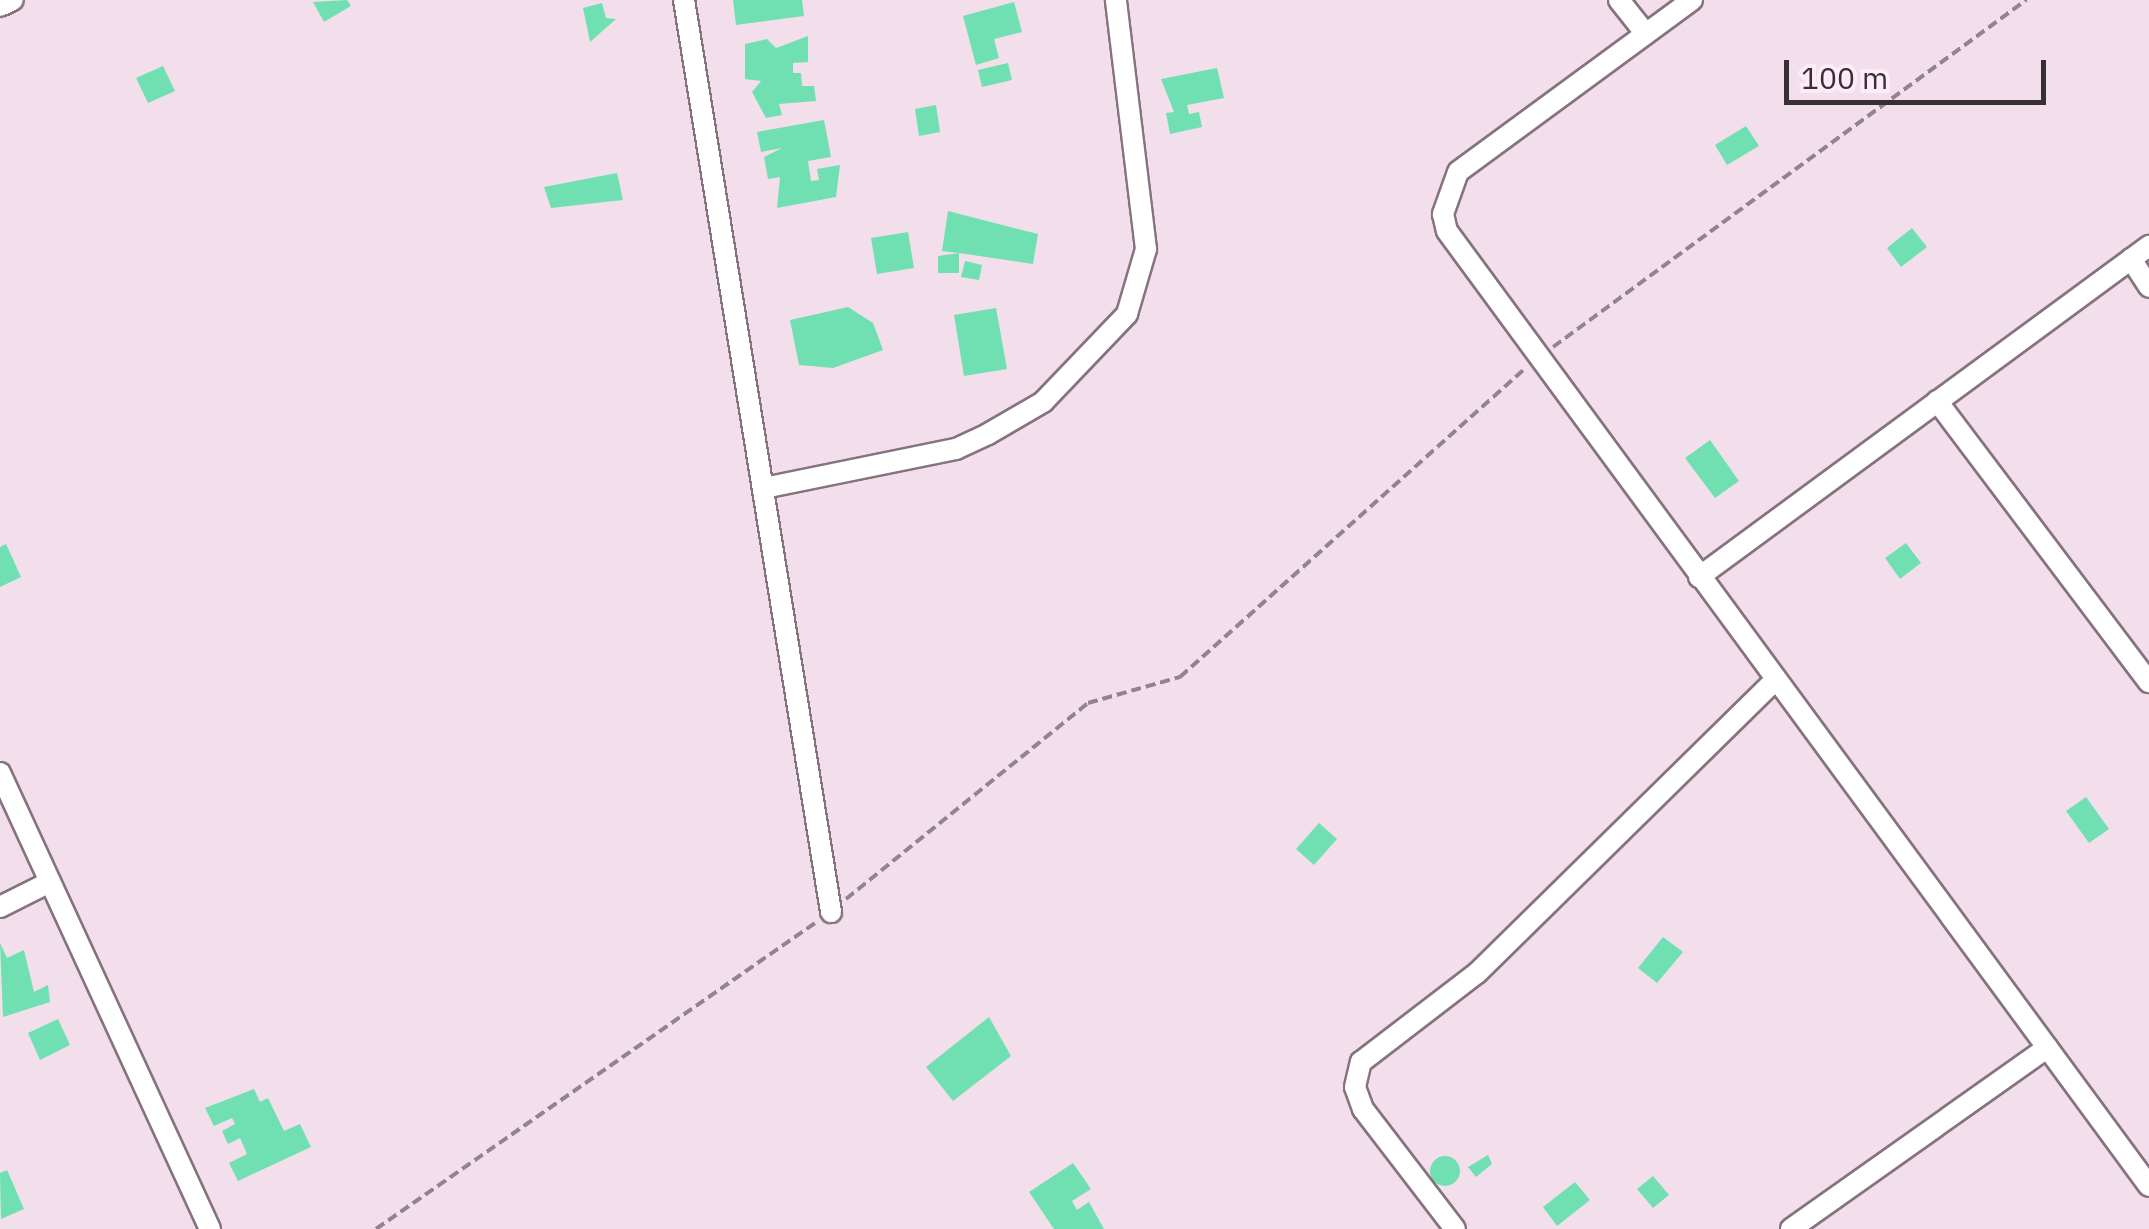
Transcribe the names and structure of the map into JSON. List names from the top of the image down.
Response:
{
  "scale_bar": "100 m"
}
